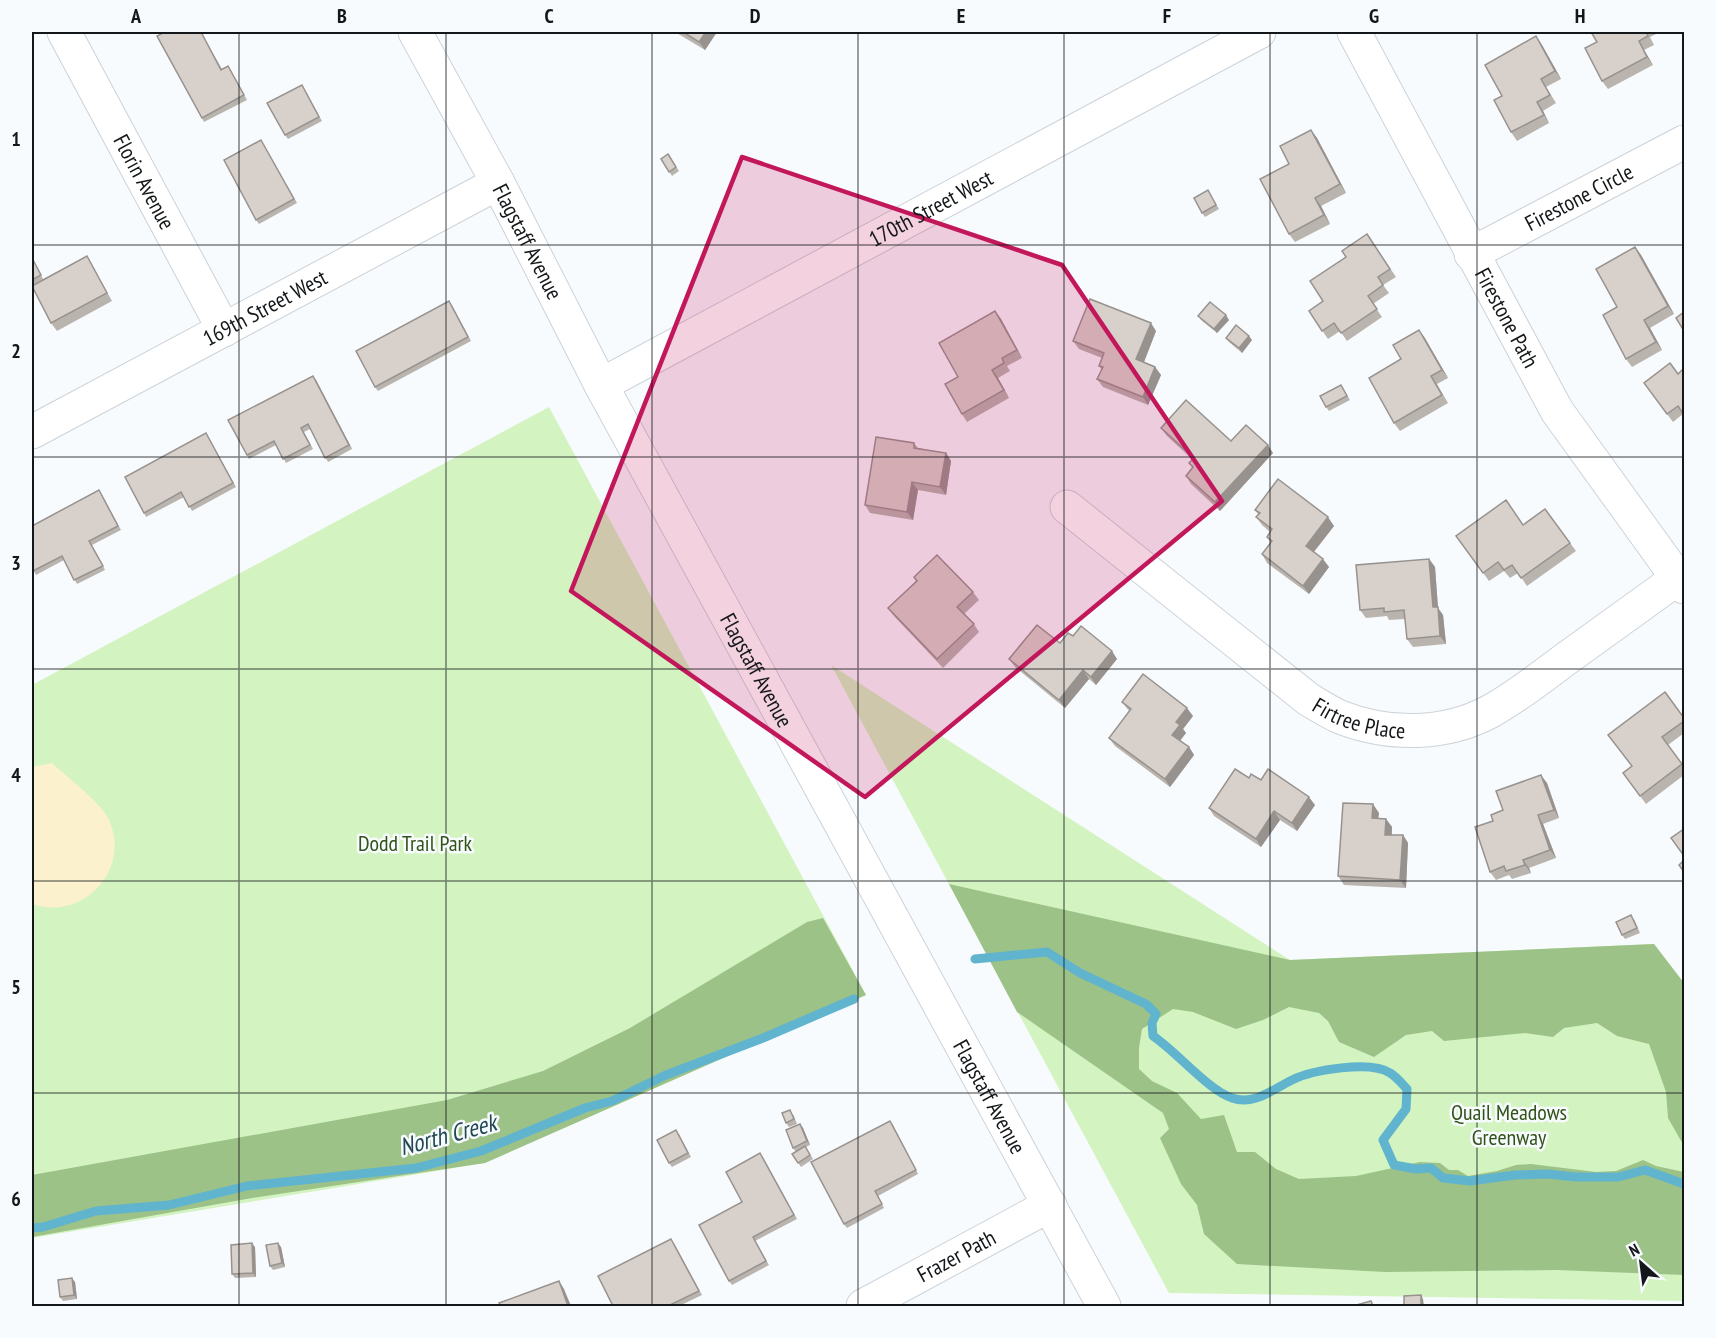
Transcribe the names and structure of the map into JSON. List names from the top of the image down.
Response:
{
  "streets": {
    "street": [
      "Florin Avenue",
      "Firestone Circle",
      "170th Street West",
      "Flagstaff Avenue",
      "169th Street West",
      "Firestone Path",
      "Firtree Place",
      "Frazer Path"
    ]
  },
  "crossings": [
    ["Florin Avenue", "169th Street West"],
    ["Firestone Circle", "Firestone Path"],
    ["170th Street West", "Flagstaff Avenue"],
    ["Flagstaff Avenue", "169th Street West"],
    ["Flagstaff Avenue", "Frazer Path"],
    ["Firestone Path", "Firtree Place"]
  ],
  "water": ["North Creek"],
  "parks": ["Dodd Trail Park", "Quail Meadows Greenway"],
  "north": "top left",
  "grid": {
    "columns": [
      "A",
      "B",
      "C",
      "D",
      "E",
      "F",
      "G",
      "H"
    ],
    "rows": [
      "1",
      "2",
      "3",
      "4",
      "5",
      "6"
    ]
  }
}
